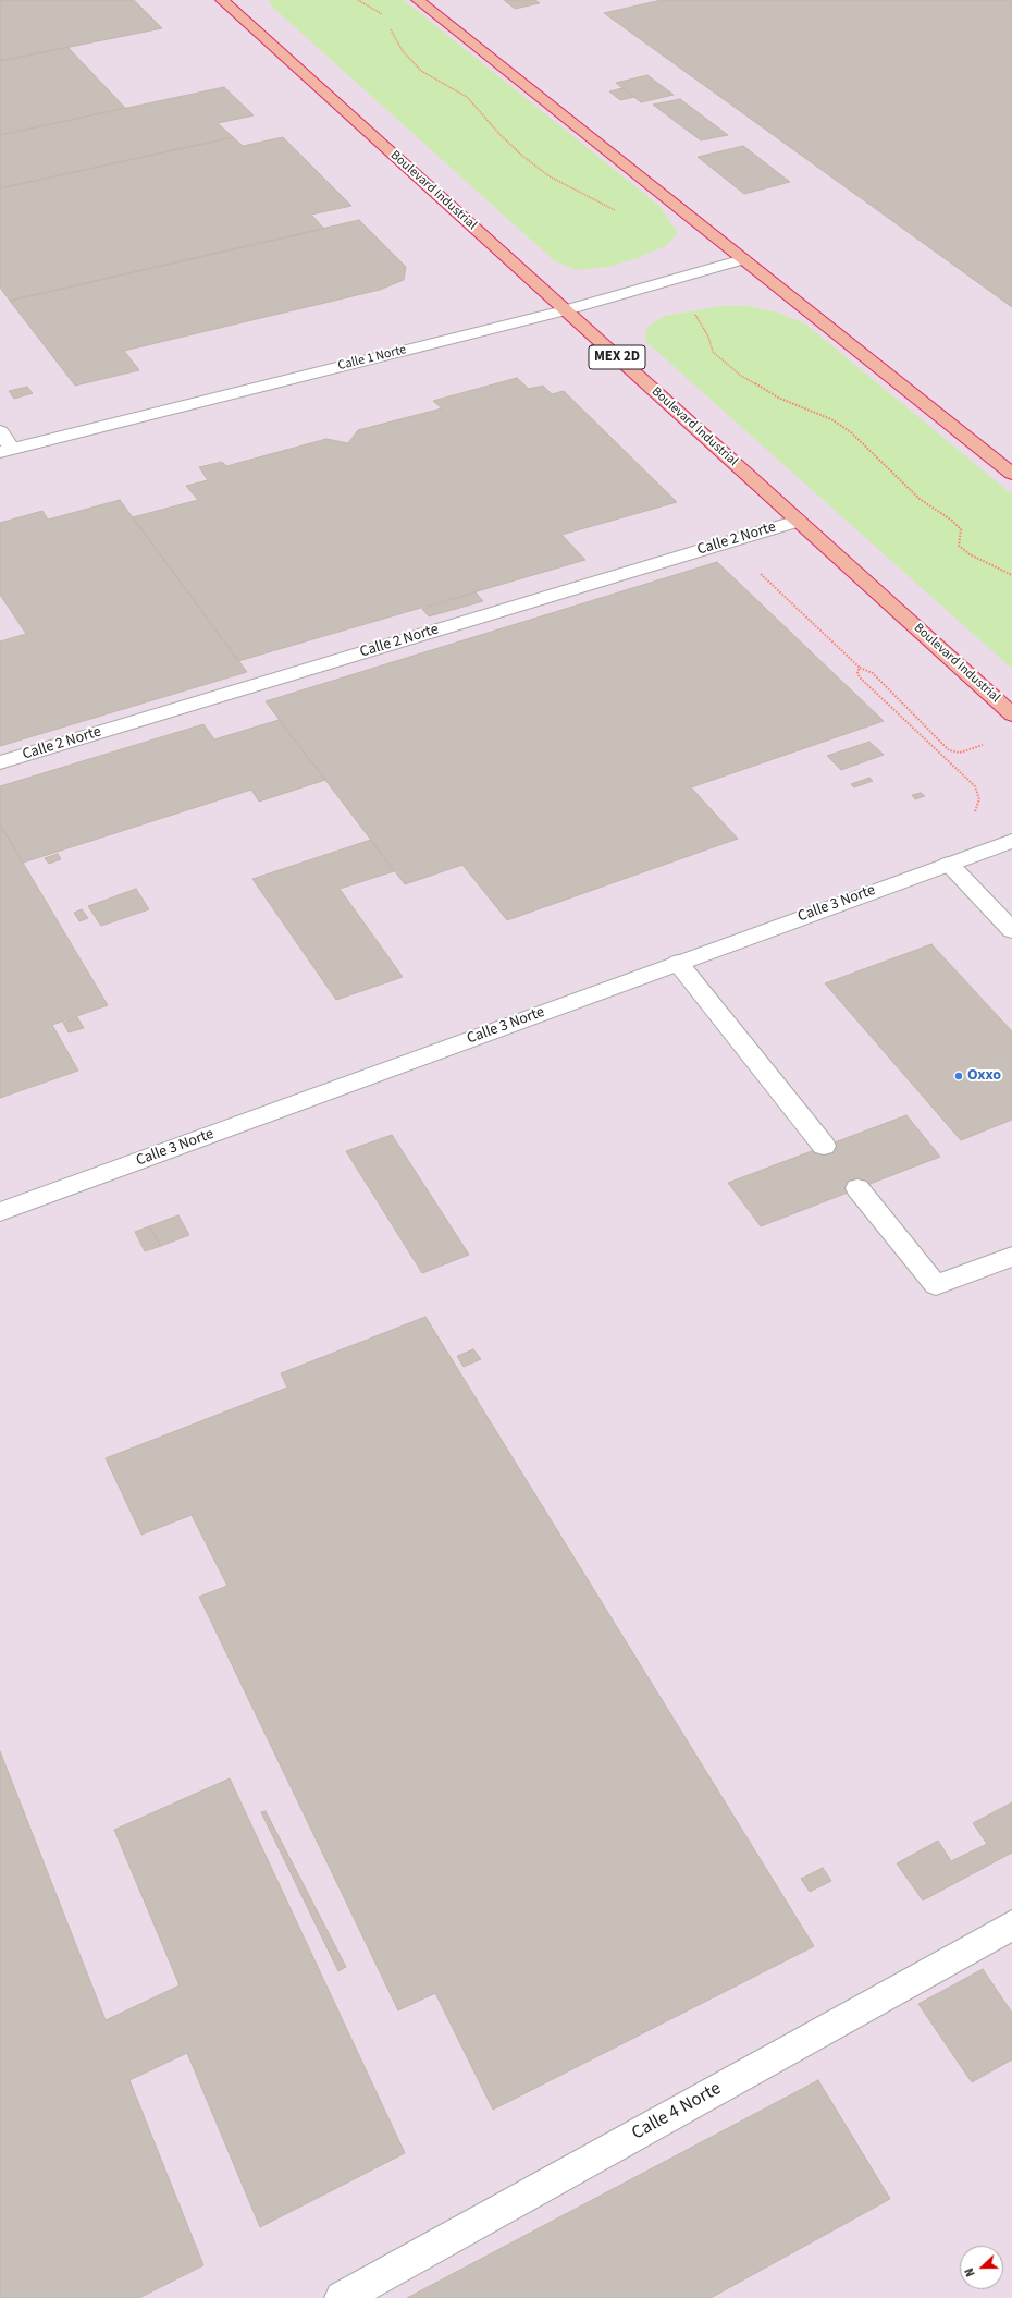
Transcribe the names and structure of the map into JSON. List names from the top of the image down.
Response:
{
  "streets": {
    "highway": ["Boulevard Industrial", "MEX 2D"],
    "street": [
      "Calle 1 Norte",
      "Calle 2 Norte",
      "Calle 3 Norte",
      "Calle 4 Norte"
    ]
  },
  "crossings": [
    ["Boulevard Industrial", "Calle 1 Norte"],
    ["Boulevard Industrial", "Calle 2 Norte"]
  ],
  "places": ["Oxxo"],
  "north": "left"
}
